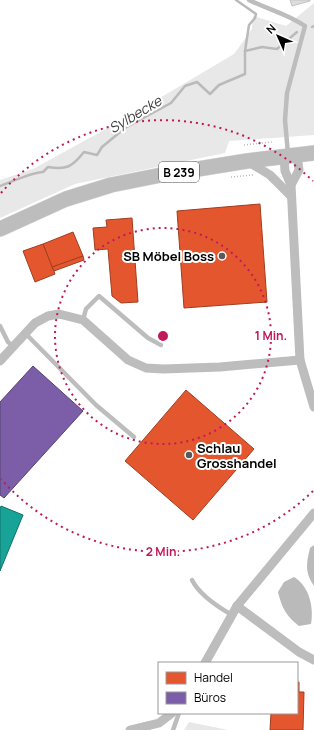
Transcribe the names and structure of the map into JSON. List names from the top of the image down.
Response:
{
  "streets": {
    "main road": ["B 239"]
  },
  "water": ["Sylbecke"],
  "places": ["SB Möbel Boss", "Schlau Grosshandel"],
  "legend": ["Handel", "Büros"],
  "north": "top left",
  "rings": ["1 Min.", "2 Min."]
}
